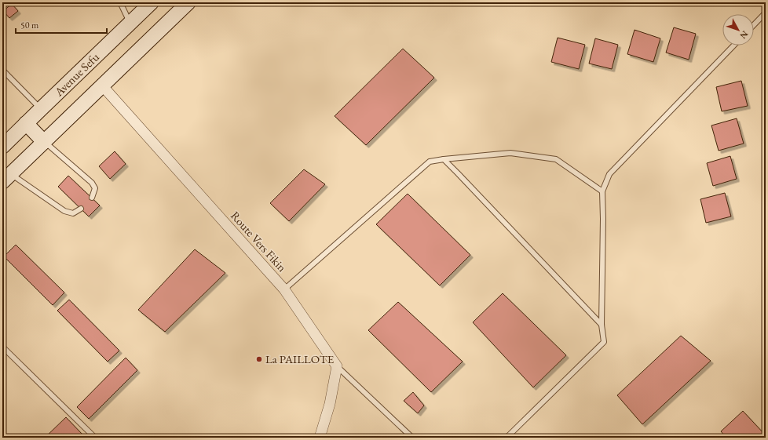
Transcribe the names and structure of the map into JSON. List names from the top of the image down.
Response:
{
  "streets": {
    "main road": ["Avenue Sefu"],
    "street": ["Route Vers Fikin"]
  },
  "places": ["La PAILLOTE"],
  "scale_bar": "50 m",
  "north": "bottom right"
}
